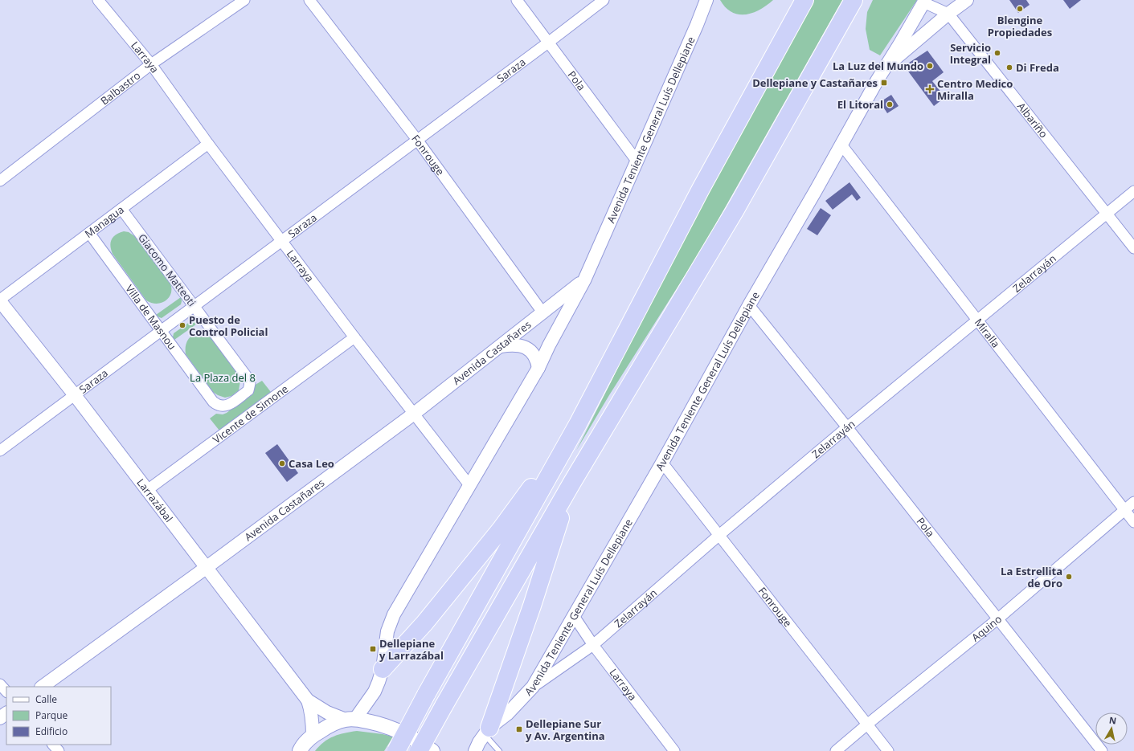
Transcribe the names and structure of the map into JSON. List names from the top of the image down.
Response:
{
  "streets": {
    "street": [
      "Larraya",
      "Saraza",
      "Pola",
      "Balbastro",
      "Albariño",
      "Avenida Teniente General Luís Dellepiane",
      "Fonrouge",
      "Managua",
      "Giacomo Matteoti",
      "Zelarrayán",
      "Villa de Masnou",
      "Miralla",
      "Avenida Castañares",
      "Vicente de Simone",
      "Larrazábal",
      "Aquino"
    ]
  },
  "crossings": [
    ["Larraya", "Saraza"],
    ["Larraya", "Balbastro"],
    ["Larraya", "Avenida Teniente General Luís Dellepiane"],
    ["Larraya", "Managua"],
    ["Larraya", "Zelarrayán"],
    ["Larraya", "Avenida Castañares"],
    ["Larraya", "Vicente de Simone"],
    ["Saraza", "Pola"],
    ["Saraza", "Fonrouge"],
    ["Saraza", "Giacomo Matteoti"],
    ["Saraza", "Villa de Masnou"],
    ["Saraza", "Larrazábal"],
    ["Pola", "Avenida Teniente General Luís Dellepiane"],
    ["Pola", "Zelarrayán"],
    ["Pola", "Aquino"],
    ["Albariño", "Avenida Teniente General Luís Dellepiane"],
    ["Albariño", "Zelarrayán"],
    ["Avenida Teniente General Luís Dellepiane", "Fonrouge"],
    ["Avenida Teniente General Luís Dellepiane", "Zelarrayán"],
    ["Avenida Teniente General Luís Dellepiane", "Miralla"],
    ["Avenida Teniente General Luís Dellepiane", "Avenida Castañares"],
    ["Avenida Teniente General Luís Dellepiane", "Larrazábal"],
    ["Fonrouge", "Zelarrayán"],
    ["Fonrouge", "Avenida Castañares"],
    ["Fonrouge", "Aquino"],
    ["Managua", "Giacomo Matteoti"],
    ["Managua", "Villa de Masnou"],
    ["Managua", "Larrazábal"],
    ["Giacomo Matteoti", "Vicente de Simone"],
    ["Zelarrayán", "Miralla"],
    ["Villa de Masnou", "Vicente de Simone"],
    ["Miralla", "Aquino"],
    ["Avenida Castañares", "Larrazábal"],
    ["Vicente de Simone", "Larrazábal"]
  ],
  "parks": ["La Plaza del 8"],
  "places": {
    "other": [
      "Blengine Propiedades",
      "Servicio Integral",
      "La Luz del Mundo",
      "Di Freda",
      "El Litoral",
      "Puesto de Control Policial",
      "Casa Leo",
      "La Estrellita de Oro"
    ],
    "transit": ["Dellepiane y Castañares", "Dellepiane y Larrazábal", "Dellepiane Sur y Av. Argentina"],
    "health": ["Centro Medico Miralla"]
  },
  "legend": ["Calle", "Parque", "Edificio"],
  "north": "top"
}
